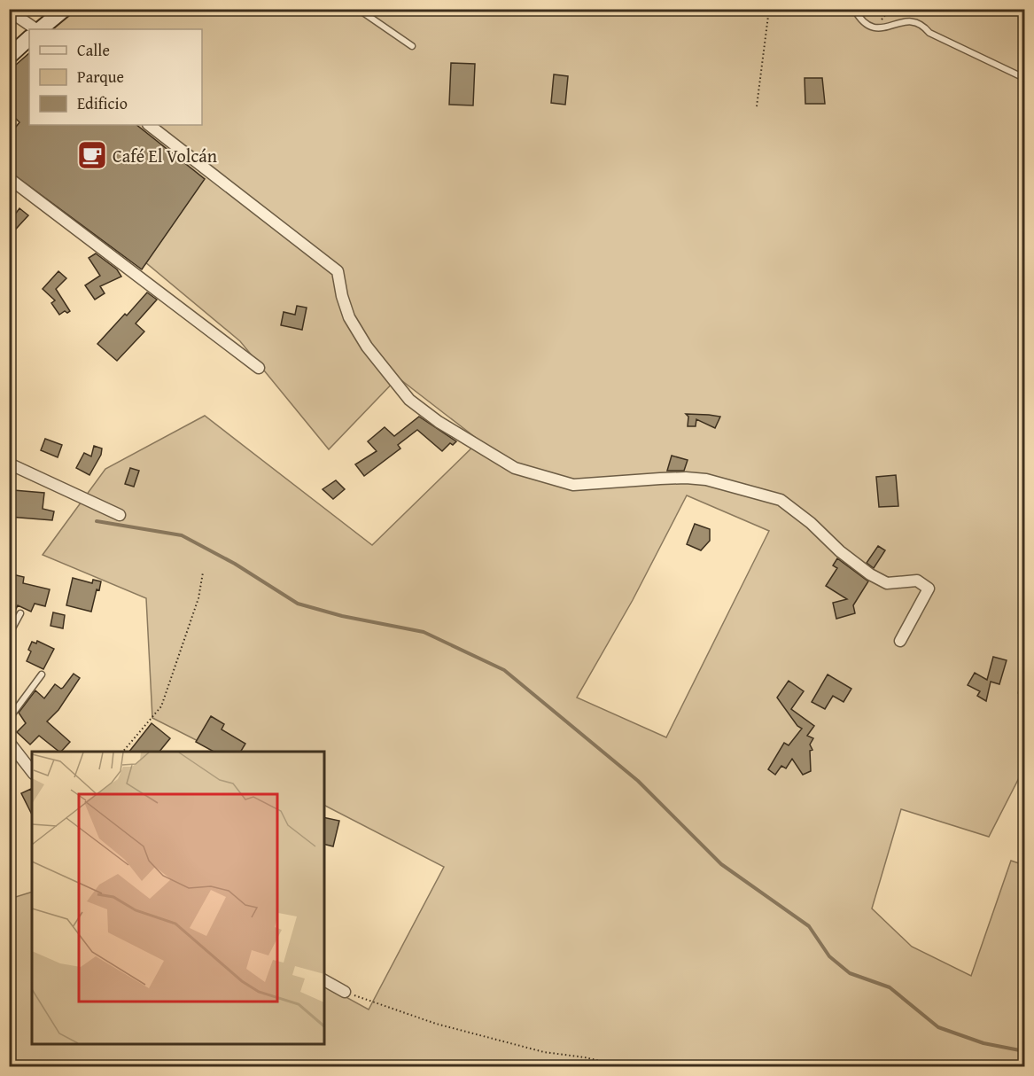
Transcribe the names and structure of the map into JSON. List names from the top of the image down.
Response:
{
  "places": {
    "cafe": ["Café El Volcán"]
  },
  "legend": ["Calle", "Parque", "Edificio"]
}
